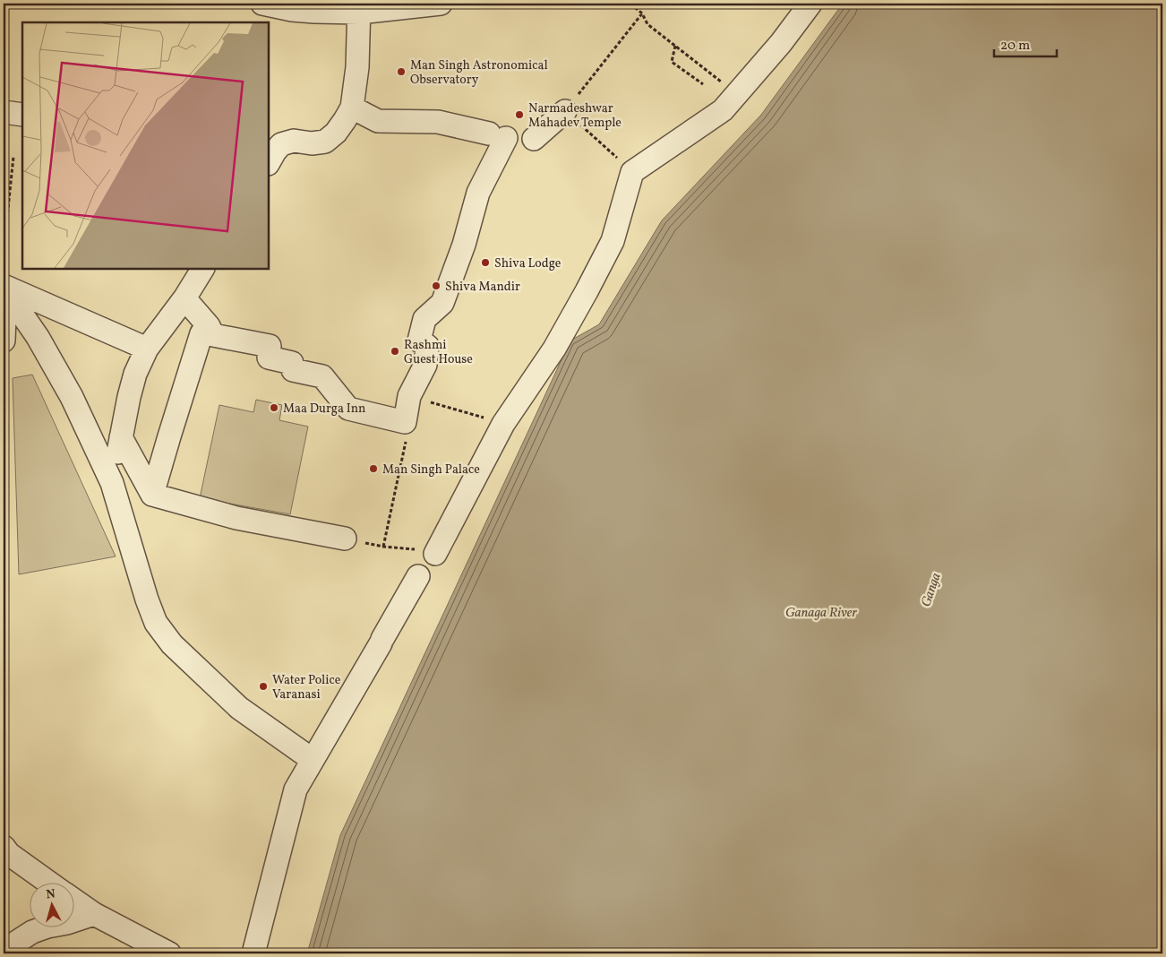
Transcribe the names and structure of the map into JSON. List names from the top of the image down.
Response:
{
  "water": ["Ganga", "Ganaga River"],
  "places": [
    "Man Singh Astronomical Observatory",
    "Narmadeshwar Mahadev Temple",
    "Shiva Lodge",
    "Shiva Mandir",
    "Rashmi Guest House",
    "Maa Durga Inn",
    "Man Singh Palace",
    "Water Police Varanasi"
  ],
  "scale_bar": "20 m",
  "north": "top"
}
